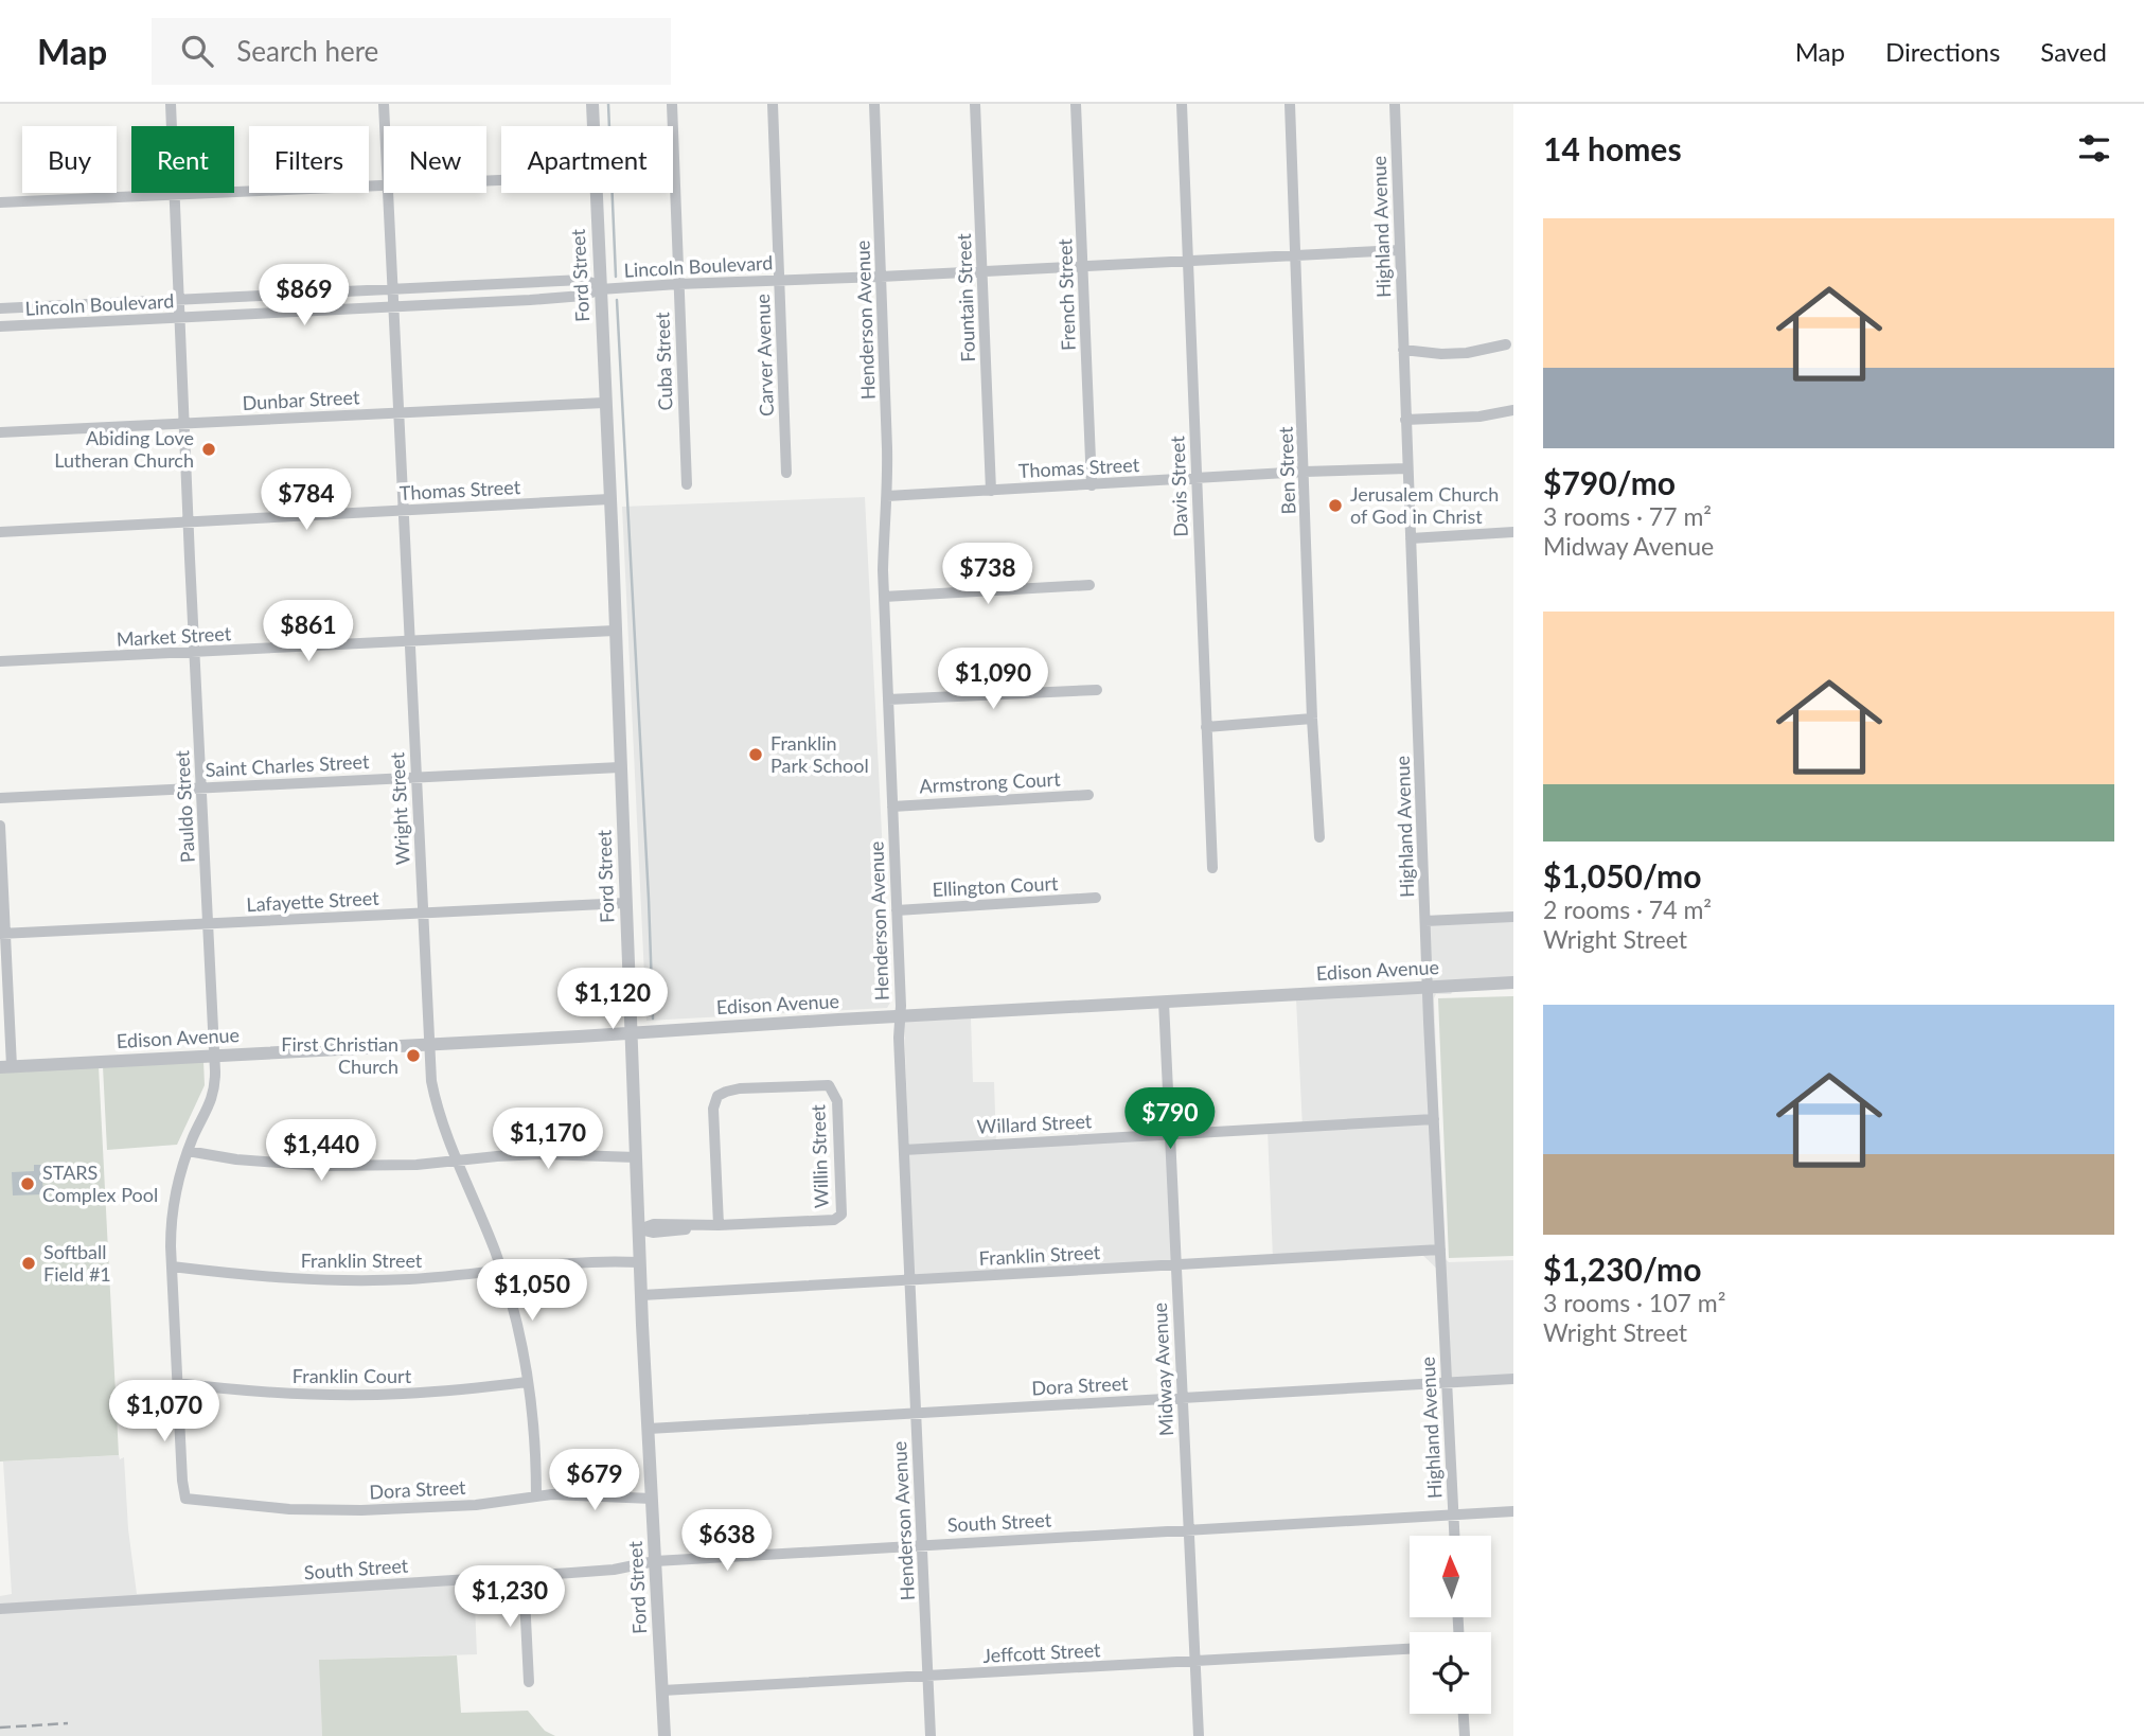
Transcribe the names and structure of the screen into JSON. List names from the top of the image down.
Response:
{
  "streets": {
    "street": [
      "Highland Avenue",
      "Lincoln Boulevard",
      "Ford Street",
      "French Street",
      "Fountain Street",
      "Henderson Avenue",
      "Carver Avenue",
      "Cuba Street",
      "Dunbar Street",
      "Thomas Street",
      "Ben Street",
      "Davis Street",
      "Market Street",
      "Saint Charles Street",
      "Armstrong Court",
      "Pauldo Street",
      "Wright Street",
      "Ellington Court",
      "Lafayette Street",
      "Edison Avenue",
      "Willard Street",
      "Willin Street",
      "Franklin Street",
      "Midway Avenue",
      "Franklin Court",
      "Dora Street",
      "South Street",
      "Jeffcott Street"
    ]
  },
  "crossings": [
    ["Highland Avenue", "Lincoln Boulevard"],
    ["Highland Avenue", "Thomas Street"],
    ["Highland Avenue", "Edison Avenue"],
    ["Highland Avenue", "Willard Street"],
    ["Highland Avenue", "Franklin Street"],
    ["Highland Avenue", "Dora Street"],
    ["Highland Avenue", "South Street"],
    ["Lincoln Boulevard", "Ford Street"],
    ["Lincoln Boulevard", "French Street"],
    ["Lincoln Boulevard", "Fountain Street"],
    ["Lincoln Boulevard", "Henderson Avenue"],
    ["Lincoln Boulevard", "Carver Avenue"],
    ["Lincoln Boulevard", "Cuba Street"],
    ["Lincoln Boulevard", "Ben Street"],
    ["Lincoln Boulevard", "Davis Street"],
    ["Lincoln Boulevard", "Pauldo Street"],
    ["Lincoln Boulevard", "Wright Street"],
    ["Ford Street", "Dunbar Street"],
    ["Ford Street", "Thomas Street"],
    ["Ford Street", "Market Street"],
    ["Ford Street", "Saint Charles Street"],
    ["Ford Street", "Lafayette Street"],
    ["Ford Street", "Edison Avenue"],
    ["Ford Street", "Willin Street"],
    ["Ford Street", "Franklin Street"],
    ["Ford Street", "Dora Street"],
    ["Ford Street", "South Street"],
    ["Ford Street", "Jeffcott Street"],
    ["French Street", "Thomas Street"],
    ["Fountain Street", "Thomas Street"],
    ["Henderson Avenue", "Thomas Street"],
    ["Henderson Avenue", "Armstrong Court"],
    ["Henderson Avenue", "Ellington Court"],
    ["Henderson Avenue", "Edison Avenue"],
    ["Henderson Avenue", "Willard Street"],
    ["Henderson Avenue", "Franklin Street"],
    ["Henderson Avenue", "Dora Street"],
    ["Henderson Avenue", "South Street"],
    ["Henderson Avenue", "Jeffcott Street"],
    ["Dunbar Street", "Pauldo Street"],
    ["Dunbar Street", "Wright Street"],
    ["Thomas Street", "Ben Street"],
    ["Thomas Street", "Davis Street"],
    ["Thomas Street", "Pauldo Street"],
    ["Thomas Street", "Wright Street"],
    ["Market Street", "Pauldo Street"],
    ["Market Street", "Wright Street"],
    ["Saint Charles Street", "Pauldo Street"],
    ["Saint Charles Street", "Wright Street"],
    ["Pauldo Street", "Lafayette Street"],
    ["Pauldo Street", "Edison Avenue"],
    ["Pauldo Street", "Franklin Street"],
    ["Pauldo Street", "Franklin Court"],
    ["Pauldo Street", "Dora Street"],
    ["Wright Street", "Lafayette Street"],
    ["Wright Street", "Edison Avenue"],
    ["Wright Street", "Franklin Street"],
    ["Wright Street", "Franklin Court"],
    ["Wright Street", "Dora Street"],
    ["Edison Avenue", "Midway Avenue"],
    ["Willard Street", "Midway Avenue"],
    ["Franklin Street", "Midway Avenue"],
    ["Midway Avenue", "Dora Street"],
    ["Midway Avenue", "South Street"],
    ["Midway Avenue", "Jeffcott Street"]
  ],
  "places": [
    "Abiding Love Lutheran Church",
    "Jerusalem Church of God in Christ",
    "Franklin Park School",
    "First Christian Church",
    "STARS Complex Pool",
    "Softball Field #1"
  ],
  "north": "top",
  "page": {
    "header": "Map",
    "search": "Search here",
    "nav": ["Map", "Directions", "Saved"],
    "heading": "14 homes",
    "chip": [
      "Buy",
      "Rent",
      "Filters",
      "New",
      "Apartment"
    ],
    "list": [
      {
        "name": "$790/mo",
        "note": "3 rooms · 77 m² · Midway Avenue"
      },
      {
        "name": "$1,050/mo",
        "note": "2 rooms · 74 m² · Wright Street"
      },
      {
        "name": "$1,230/mo",
        "note": "3 rooms · 107 m² · Wright Street"
      }
    ],
    "price": [
      "$869",
      "$784",
      "$738",
      "$861",
      "$1,090",
      "$1,120",
      "$790",
      "$1,170",
      "$1,440",
      "$1,050",
      "$1,070",
      "$679",
      "$638",
      "$1,230"
    ]
  }
}
